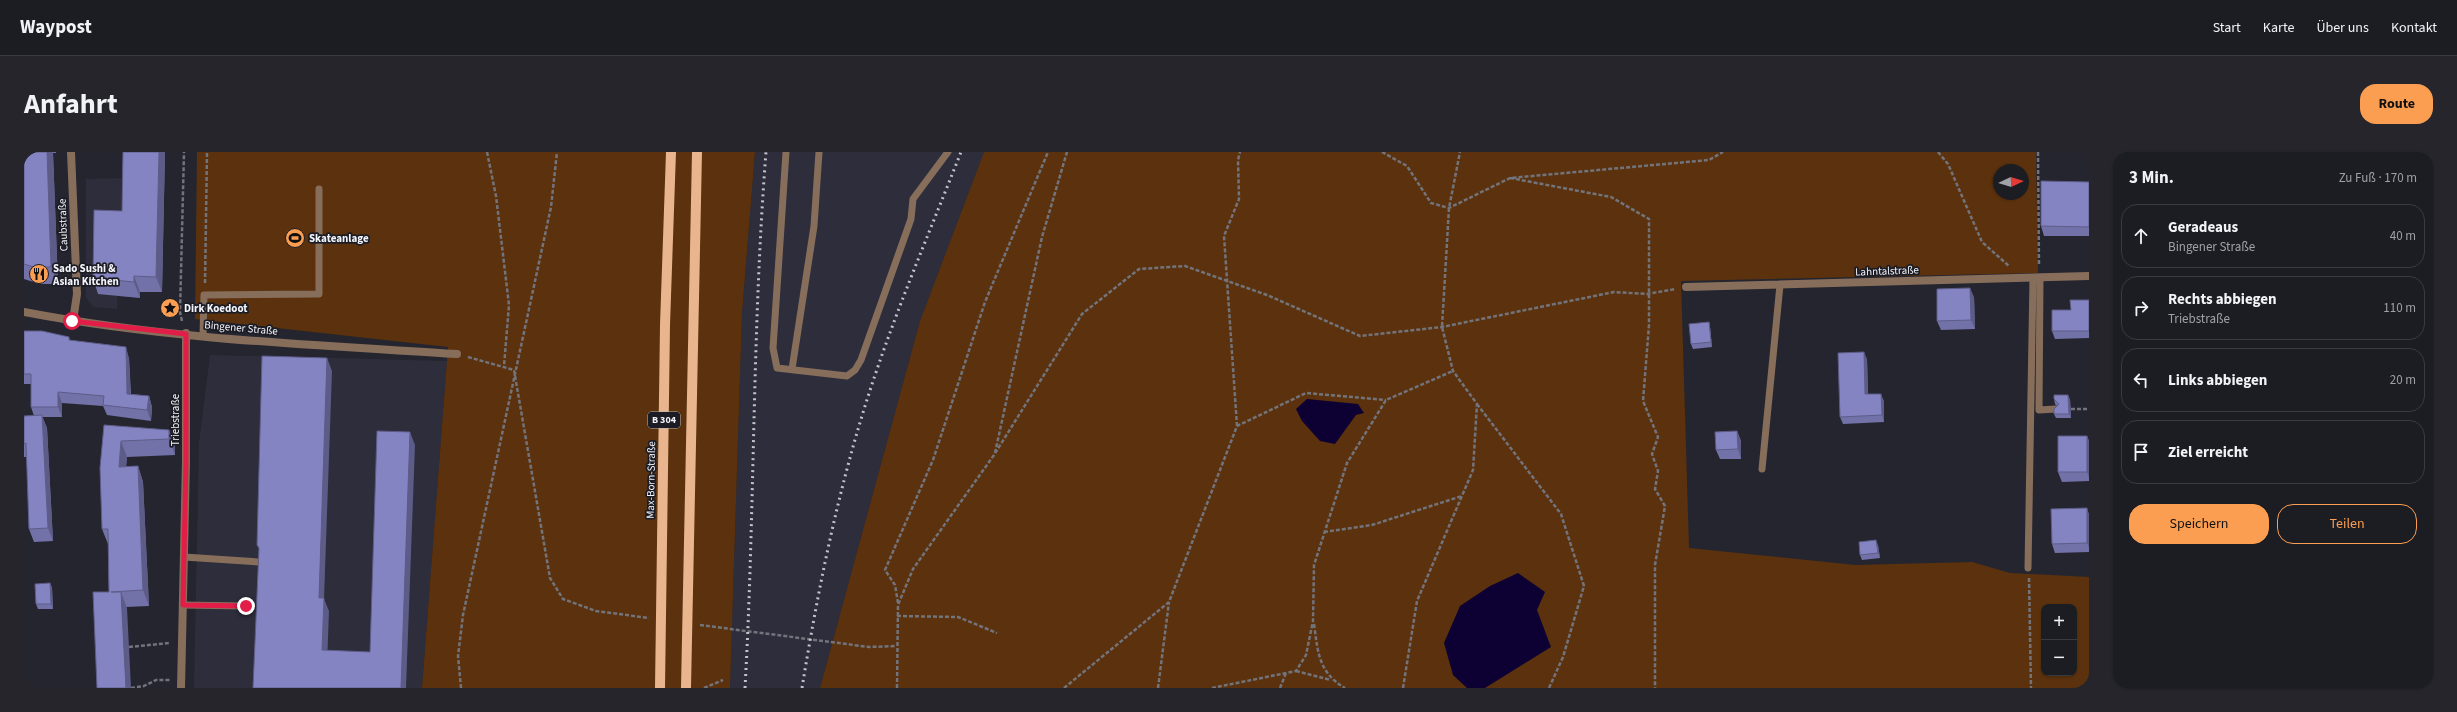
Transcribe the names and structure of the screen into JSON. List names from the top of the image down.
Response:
{
  "streets": {
    "main road": ["B 304", "Max-Born-Straße"],
    "street": [
      "Caubstraße",
      "Lahntalstraße",
      "Bingener Straße",
      "Triebstraße"
    ]
  },
  "crossings": [
    ["Caubstraße", "Bingener Straße"],
    ["Bingener Straße", "Triebstraße"]
  ],
  "places": {
    "sports": ["Skateanlage"],
    "restaurant": ["Sado Sushi & Asian Kitchen"],
    "place": ["Dirk Koedoot"]
  },
  "north": "right",
  "page": {
    "header": "Waypost",
    "nav": [
      "Start",
      "Karte",
      "Über uns",
      "Kontakt"
    ],
    "title": "Anfahrt",
    "buttons": [
      "Route",
      ["Speichern", "Teilen"]
    ],
    "heading": ["3 Min.", "Zu Fuß · 170 m"],
    "list": [
      ["Geradeaus", "Bingener Straße", "40 m"],
      ["Rechts abbiegen", "Triebstraße", "110 m"],
      ["Links abbiegen", "20 m"],
      "Ziel erreicht"
    ],
    "map_buttons": ["+", "−"]
  }
}
